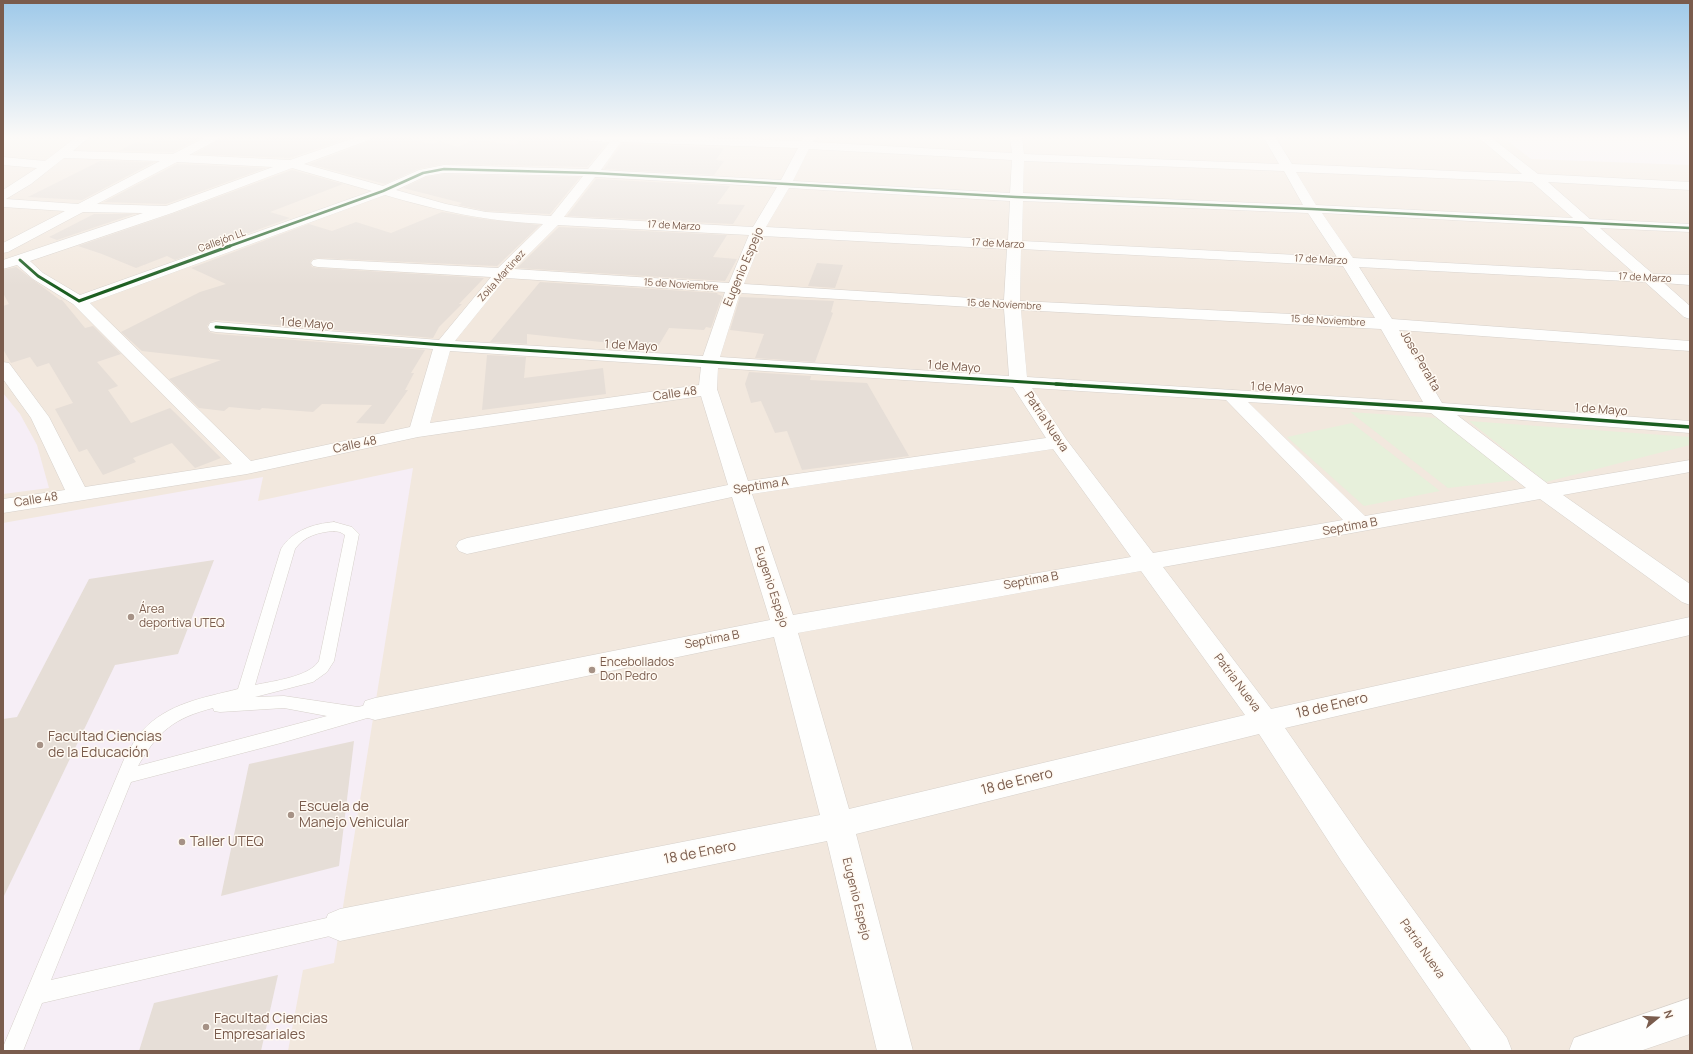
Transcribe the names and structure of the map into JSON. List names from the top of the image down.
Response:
{
  "streets": {
    "street": [
      "17 de Marzo",
      "Callejón LL",
      "Eugenio Espejo",
      "Zoila Martinez",
      "15 de Noviembre",
      "1 de Mayo",
      "Jose Peralta",
      "Calle 48",
      "Patria Nueva",
      "Septima A",
      "Septima B",
      "18 de Enero"
    ]
  },
  "crossings": [
    ["17 de Marzo", "Callejón LL"],
    ["17 de Marzo", "Eugenio Espejo"],
    ["17 de Marzo", "Zoila Martinez"],
    ["17 de Marzo", "Jose Peralta"],
    ["17 de Marzo", "Patria Nueva"],
    ["Eugenio Espejo", "15 de Noviembre"],
    ["Eugenio Espejo", "1 de Mayo"],
    ["Eugenio Espejo", "Calle 48"],
    ["Eugenio Espejo", "Septima A"],
    ["Eugenio Espejo", "Septima B"],
    ["Eugenio Espejo", "18 de Enero"],
    ["Zoila Martinez", "15 de Noviembre"],
    ["Zoila Martinez", "1 de Mayo"],
    ["Zoila Martinez", "Calle 48"],
    ["15 de Noviembre", "Jose Peralta"],
    ["15 de Noviembre", "Patria Nueva"],
    ["1 de Mayo", "Jose Peralta"],
    ["1 de Mayo", "Patria Nueva"],
    ["Jose Peralta", "Septima B"],
    ["Patria Nueva", "Septima A"],
    ["Patria Nueva", "Septima B"],
    ["Patria Nueva", "18 de Enero"]
  ],
  "places": [
    "Área deportiva UTEQ",
    "Encebollados Don Pedro",
    "Facultad Ciencias de la Educación",
    "Escuela de Manejo Vehicular",
    "Taller UTEQ",
    "Facultad Ciencias Empresariales"
  ],
  "north": "right"
}
